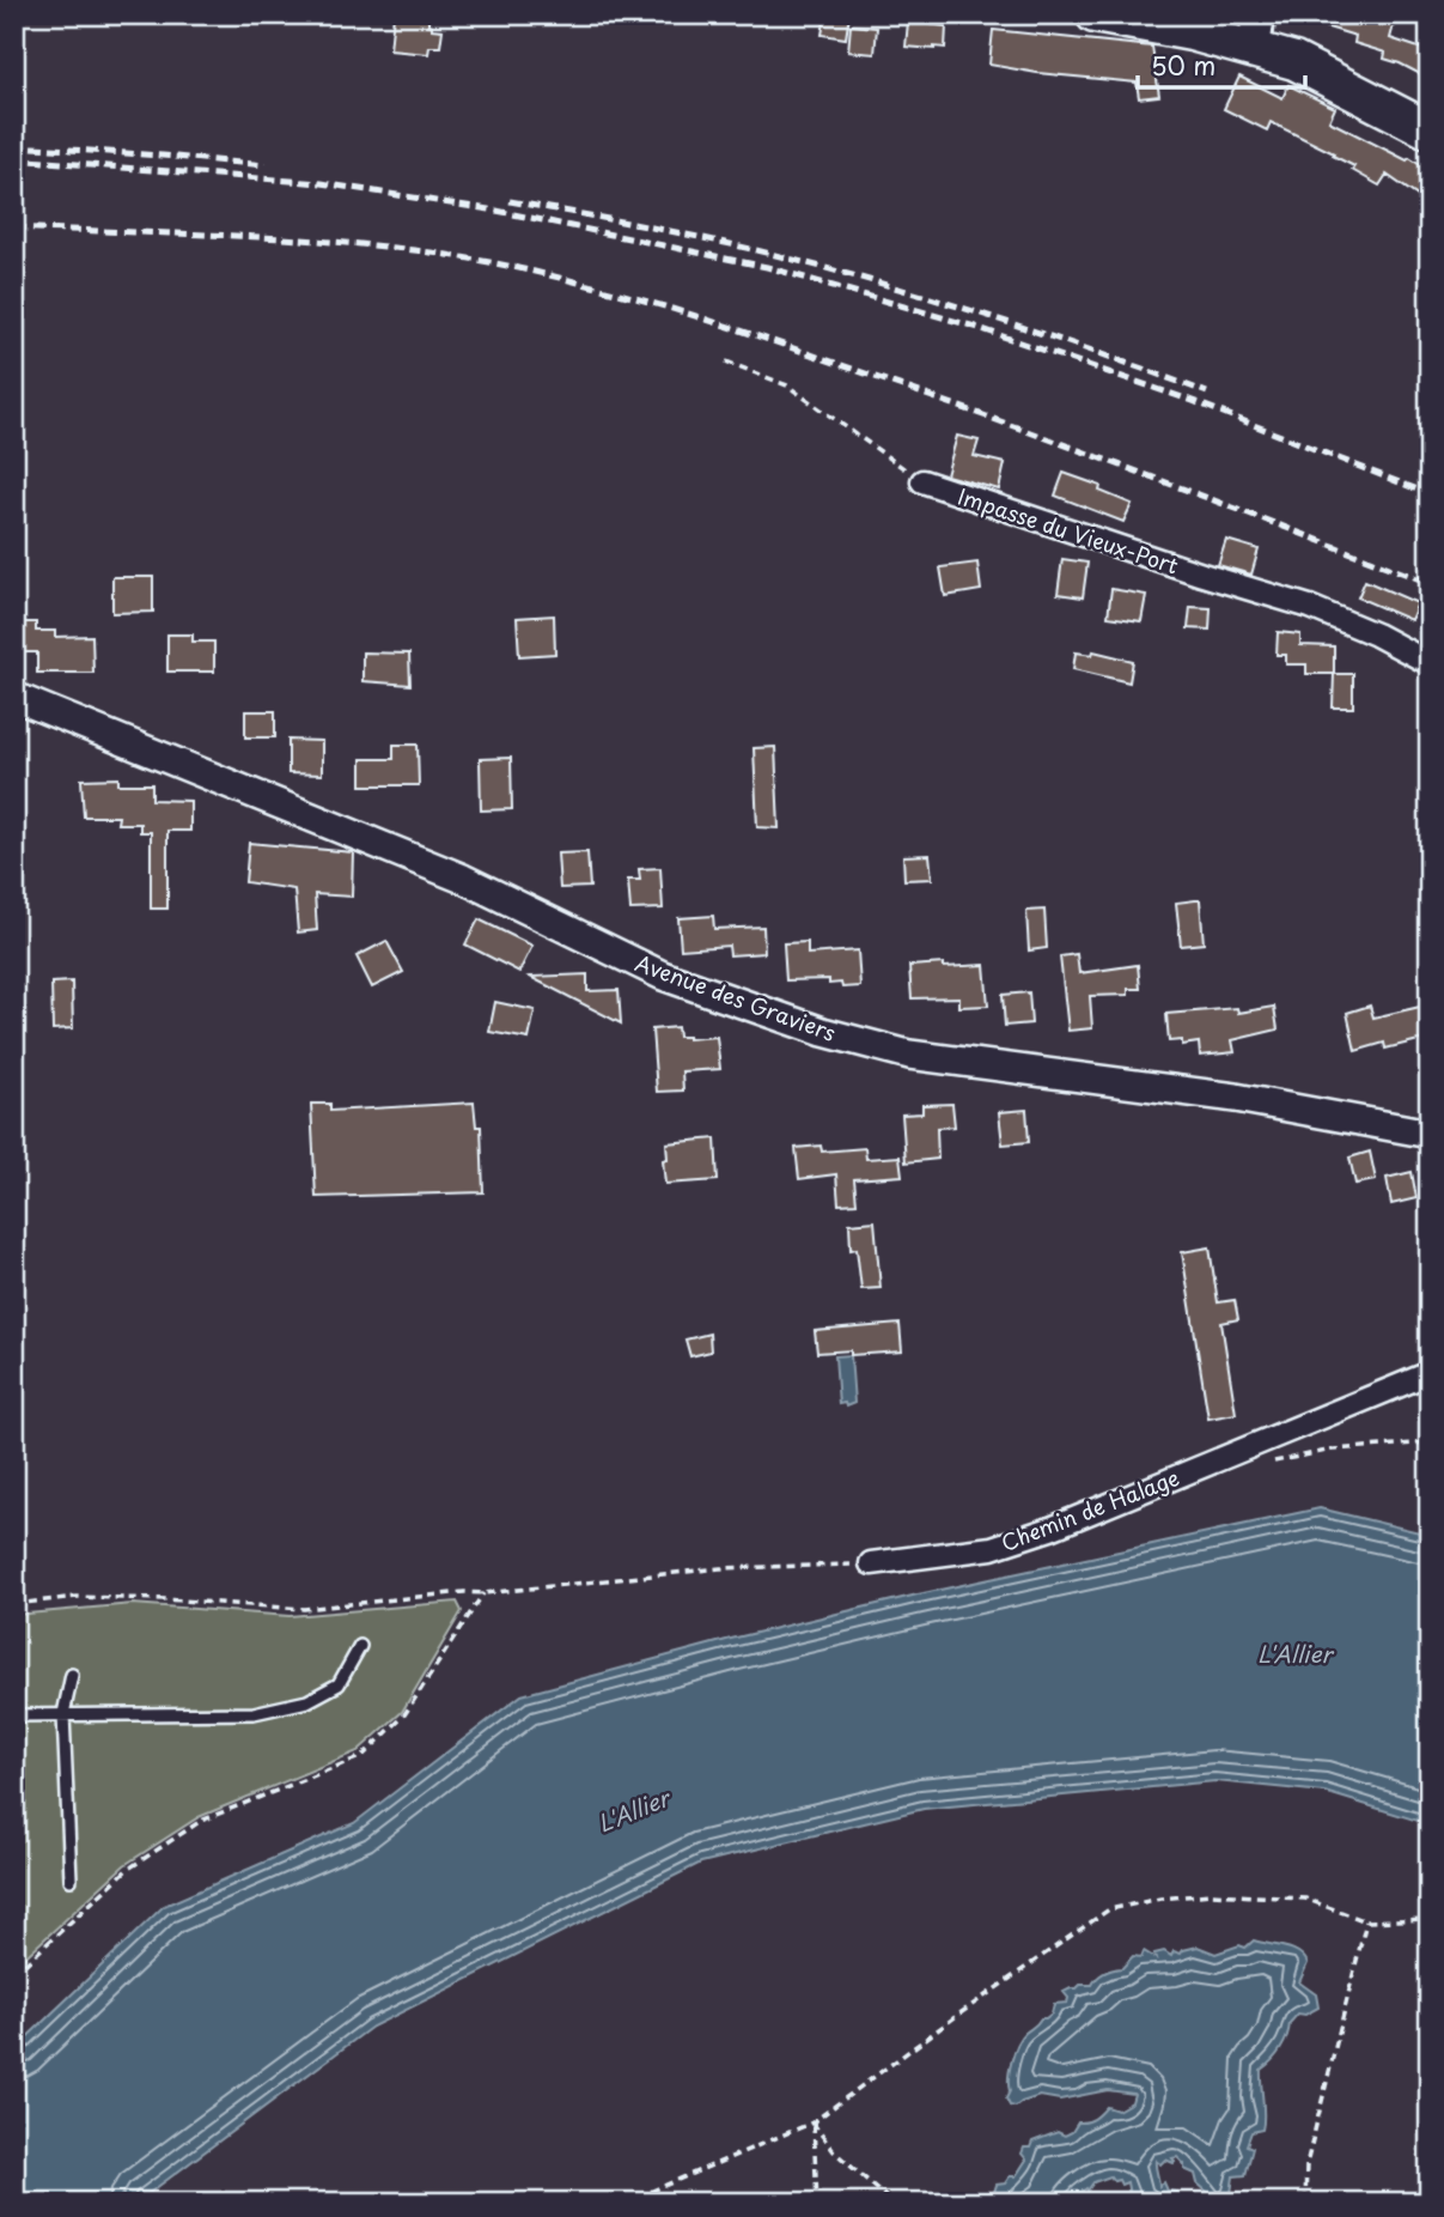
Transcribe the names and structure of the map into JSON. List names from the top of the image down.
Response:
{
  "streets": {
    "street": ["Impasse du Vieux-Port", "Avenue des Graviers", "Chemin de Halage"]
  },
  "water": ["L'Allier"],
  "scale_bar": "50 m"
}
